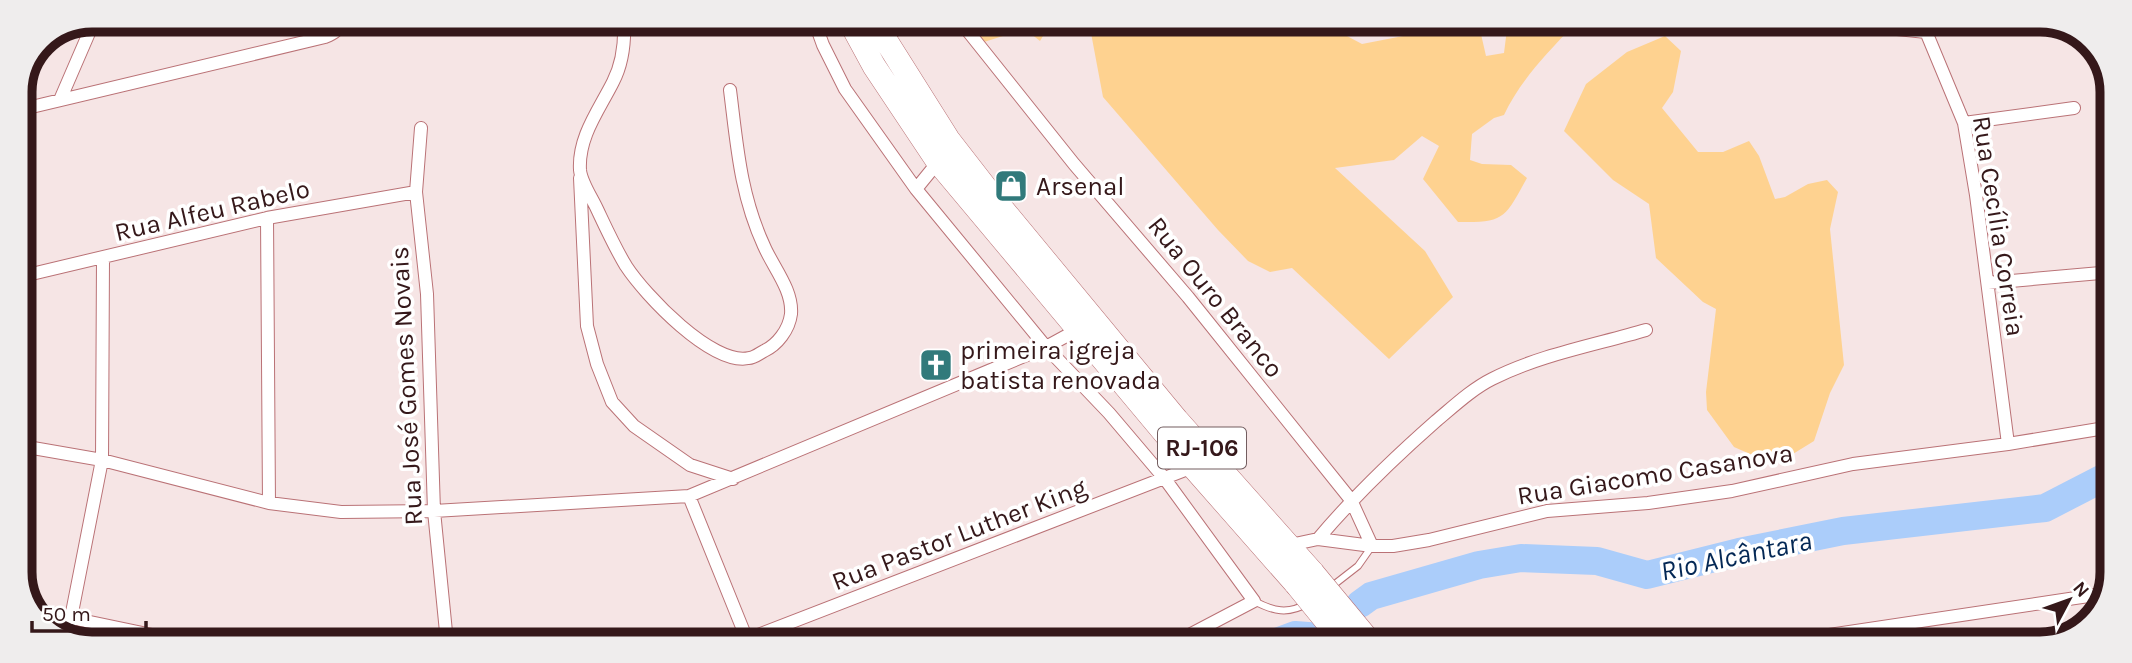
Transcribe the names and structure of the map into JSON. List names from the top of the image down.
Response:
{
  "streets": {
    "highway": ["RJ-106"],
    "street": [
      "Rua Alfeu Rabelo",
      "Rua Cecília Correia",
      "Rua Ouro Branco",
      "Rua José Gomes Novais",
      "Rua Giacomo Casanova",
      "Rua Pastor Luther King"
    ]
  },
  "crossings": [
    ["Rua Alfeu Rabelo", "Rua José Gomes Novais"],
    ["Rua Cecília Correia", "Rua Giacomo Casanova"],
    ["Rua Ouro Branco", "Rua Giacomo Casanova"],
    ["RJ-106", "Rua Giacomo Casanova"],
    ["RJ-106", "Rua Pastor Luther King"]
  ],
  "water": ["Rio Alcântara"],
  "places": {
    "shop": ["Arsenal"],
    "church": ["primeira igreja batista renovada"]
  },
  "scale_bar": "50 m",
  "north": "top right"
}
